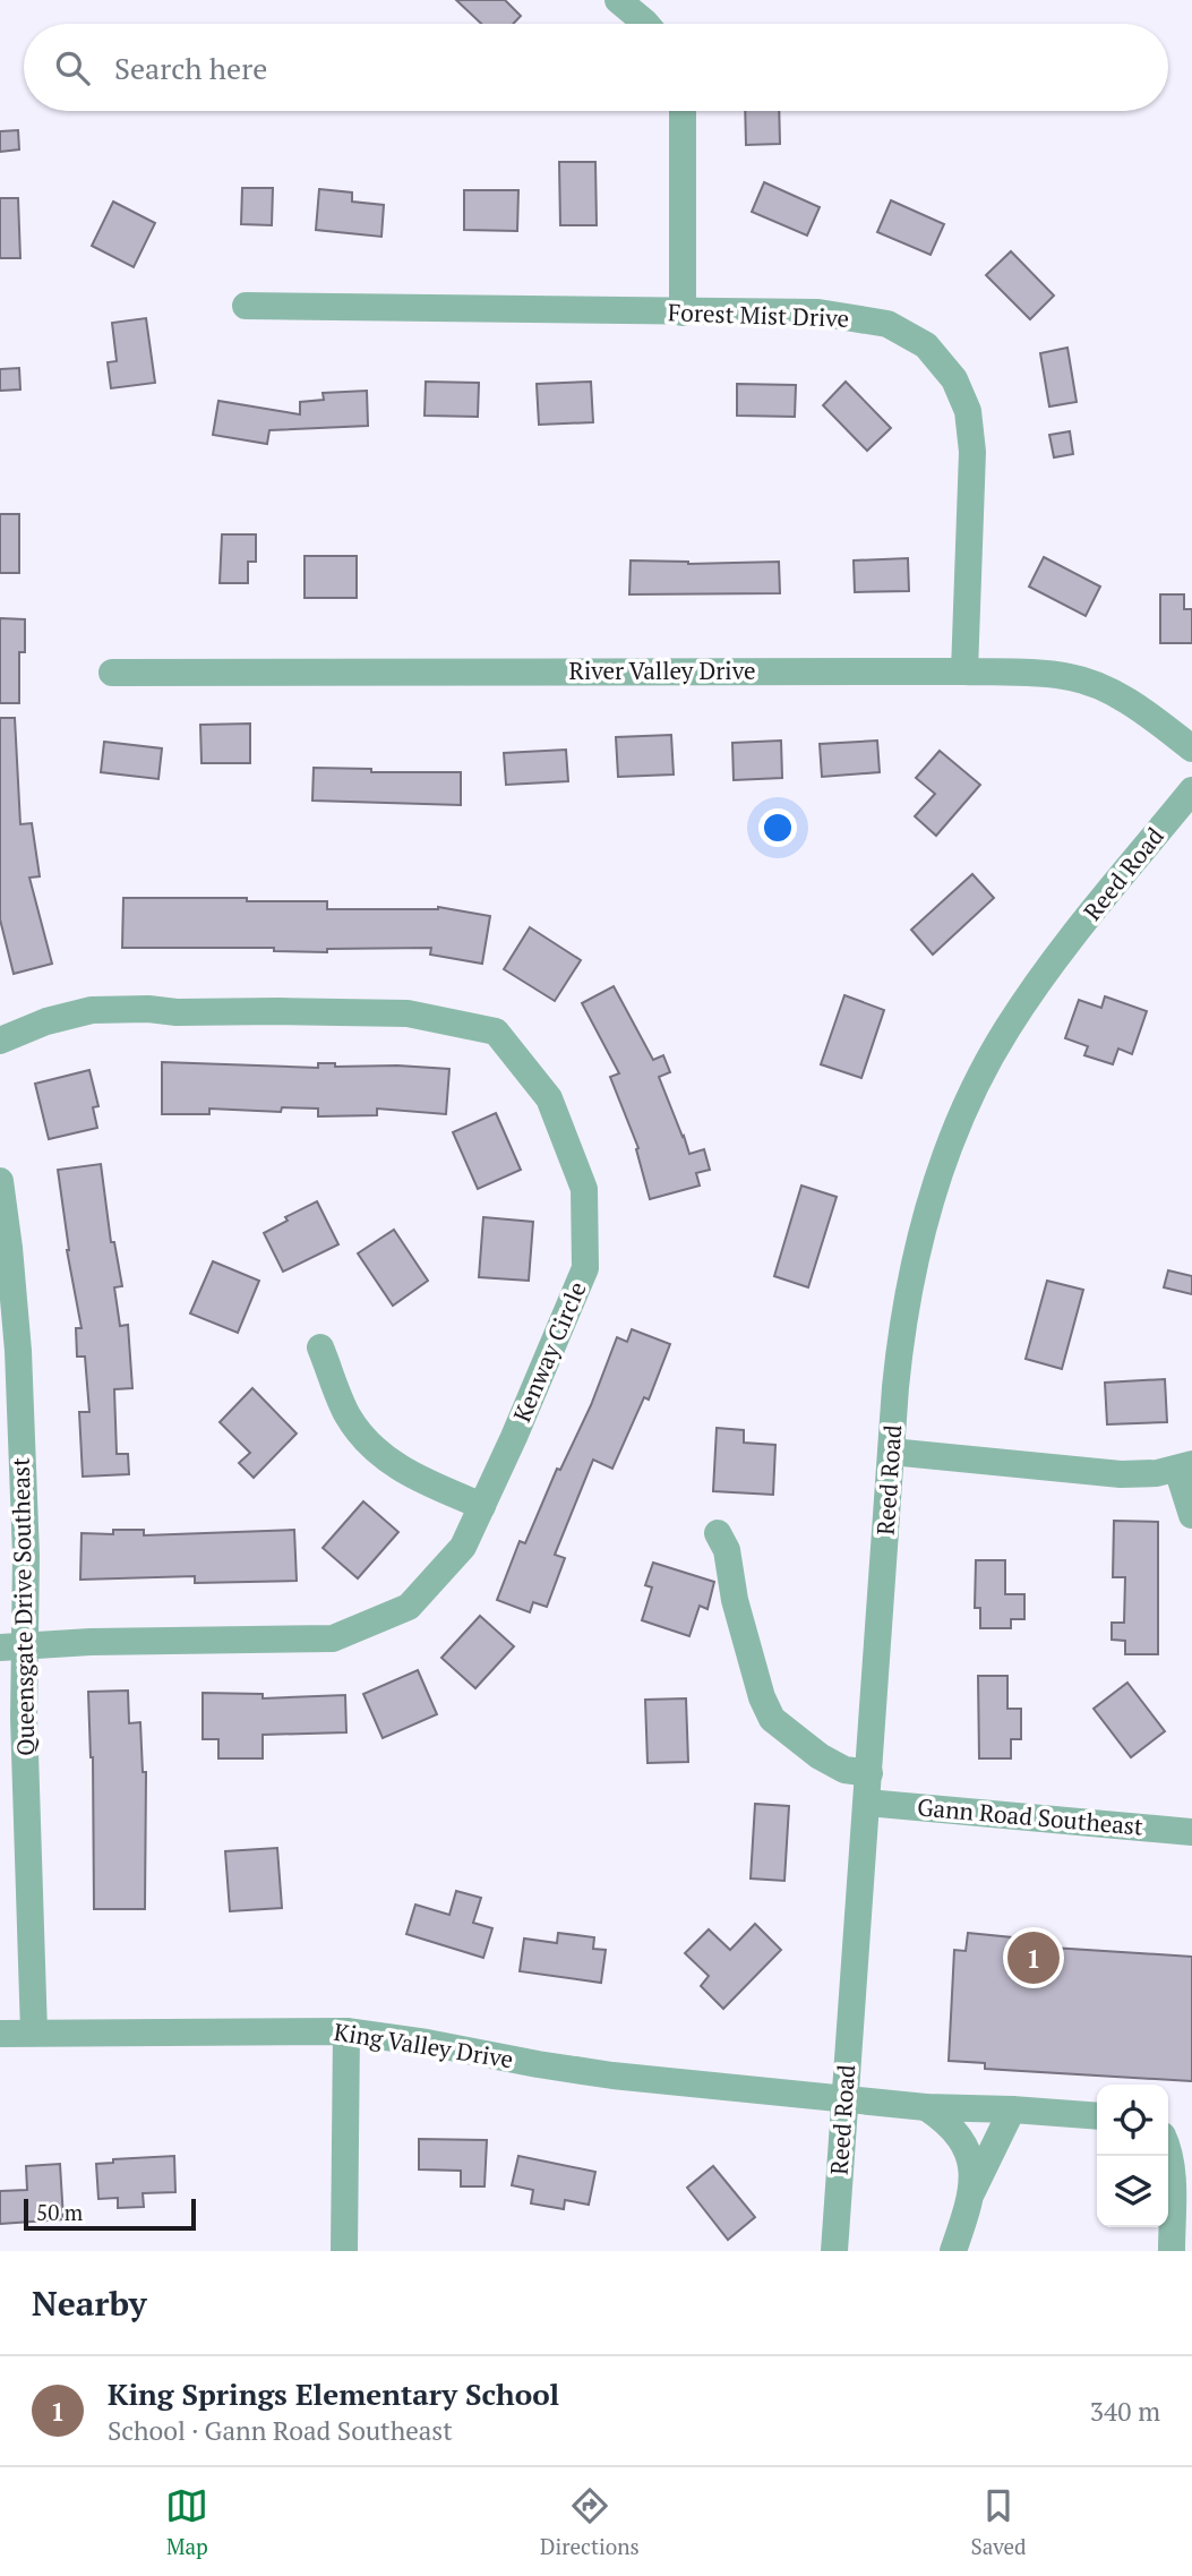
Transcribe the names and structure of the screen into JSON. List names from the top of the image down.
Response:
{
  "streets": {
    "street": [
      "Forest Mist Drive",
      "River Valley Drive",
      "Reed Road",
      "Kenway Circle",
      "Queensgate Drive Southeast",
      "Gann Road Southeast",
      "King Valley Drive"
    ]
  },
  "crossings": [
    ["Forest Mist Drive", "River Valley Drive"],
    ["Reed Road", "Gann Road Southeast"],
    ["Reed Road", "King Valley Drive"],
    ["Kenway Circle", "Queensgate Drive Southeast"],
    ["Queensgate Drive Southeast", "King Valley Drive"]
  ],
  "scale_bar": "50 m",
  "page": {
    "search": "Search here",
    "pins": "1",
    "scale": "50 m",
    "heading": "Nearby",
    "list": [
      {
        "mark": "1",
        "name": "King Springs Elementary School",
        "note": "School · Gann Road Southeast",
        "value": "340 m"
      }
    ],
    "nav": ["Map", "Directions", "Saved"]
  }
}
